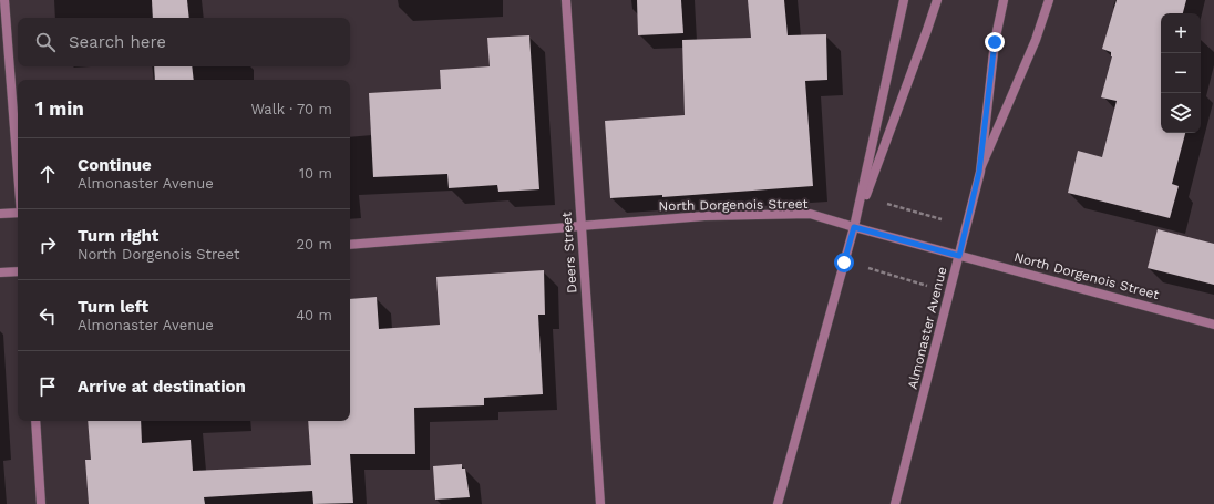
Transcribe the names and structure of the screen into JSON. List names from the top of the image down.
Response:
{
  "streets": {
    "street": ["North Dorgenois Street", "Deers Street", "Almonaster Avenue"]
  },
  "crossings": [
    ["North Dorgenois Street", "Deers Street"],
    ["North Dorgenois Street", "Almonaster Avenue"]
  ],
  "page": {
    "map_buttons": ["+", "−"],
    "search": "Search here",
    "heading": ["1 min", "Walk · 70 m"],
    "list": [
      ["Continue", "Almonaster Avenue", "10 m"],
      ["Turn right", "North Dorgenois Street", "20 m"],
      ["Turn left", "Almonaster Avenue", "40 m"],
      "Arrive at destination"
    ]
  }
}
